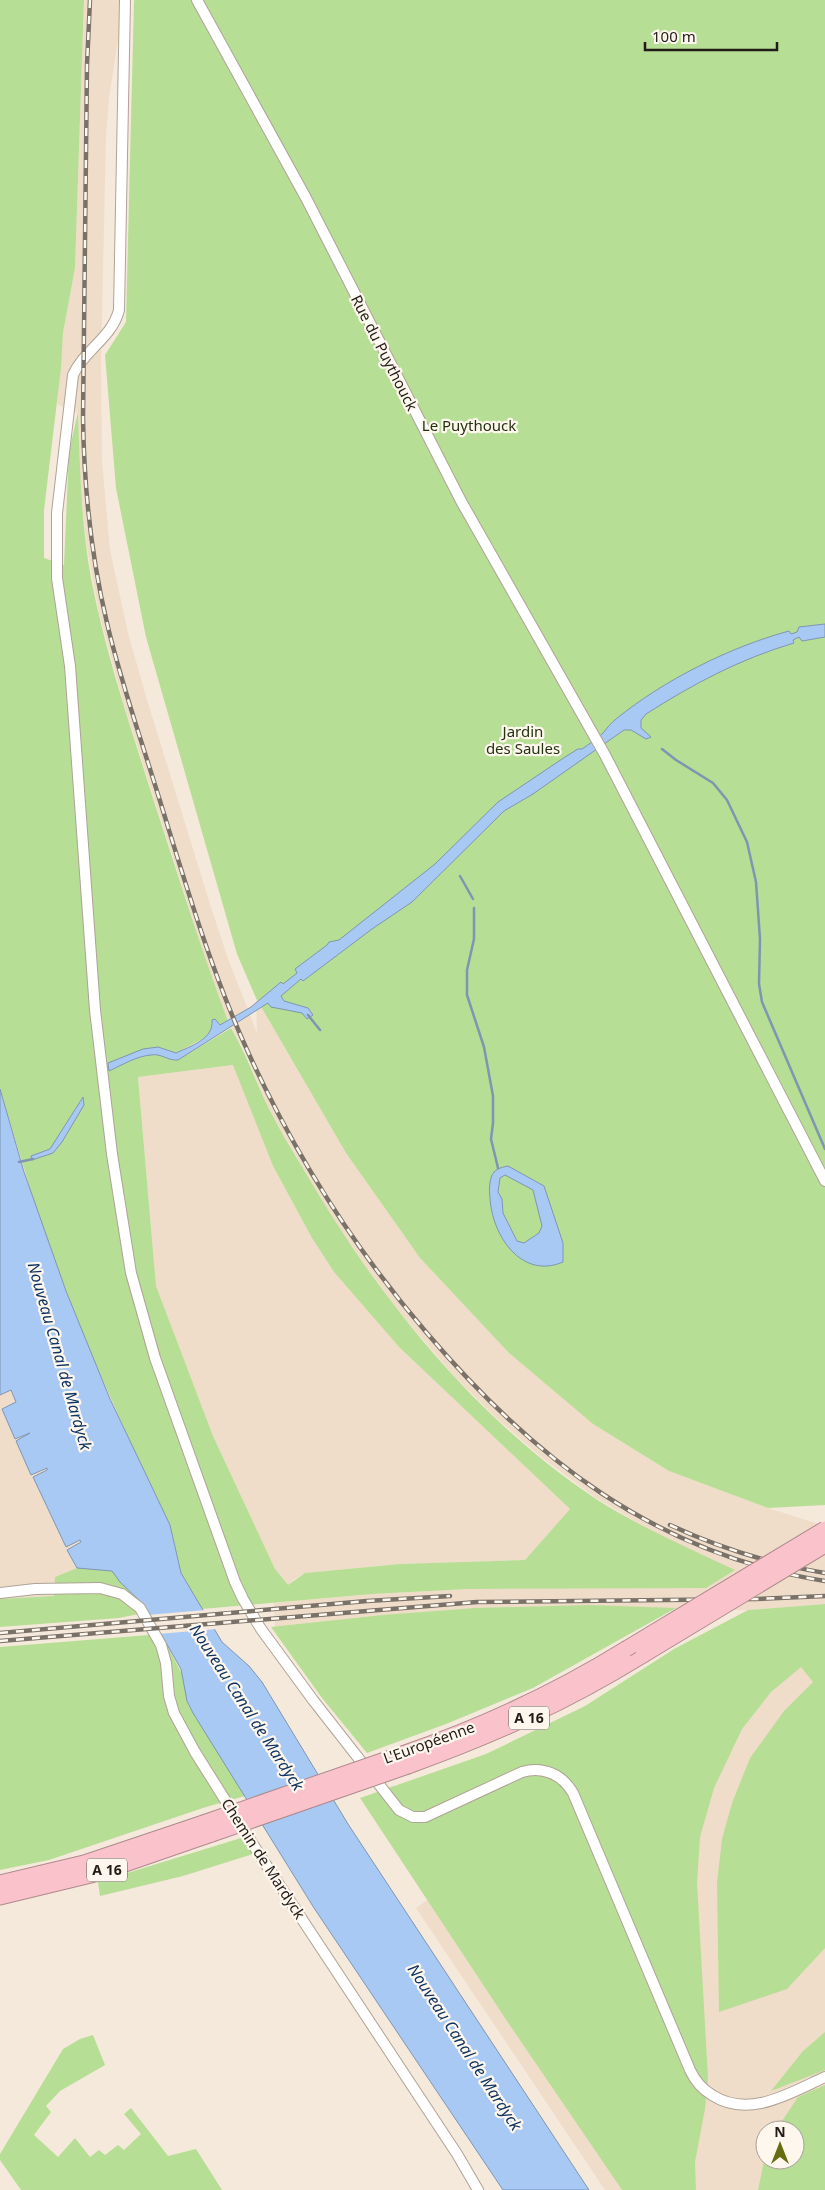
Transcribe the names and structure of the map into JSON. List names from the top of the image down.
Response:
{
  "streets": {
    "highway": ["A 16", "L'Européenne"],
    "street": ["Rue du Puythouck", "Chemin de Mardyck"]
  },
  "water": ["Nouveau Canal de Mardyck"],
  "parks": ["Le Puythouck", "Jardin des Saules"],
  "scale_bar": "100 m",
  "north": "top"
}
